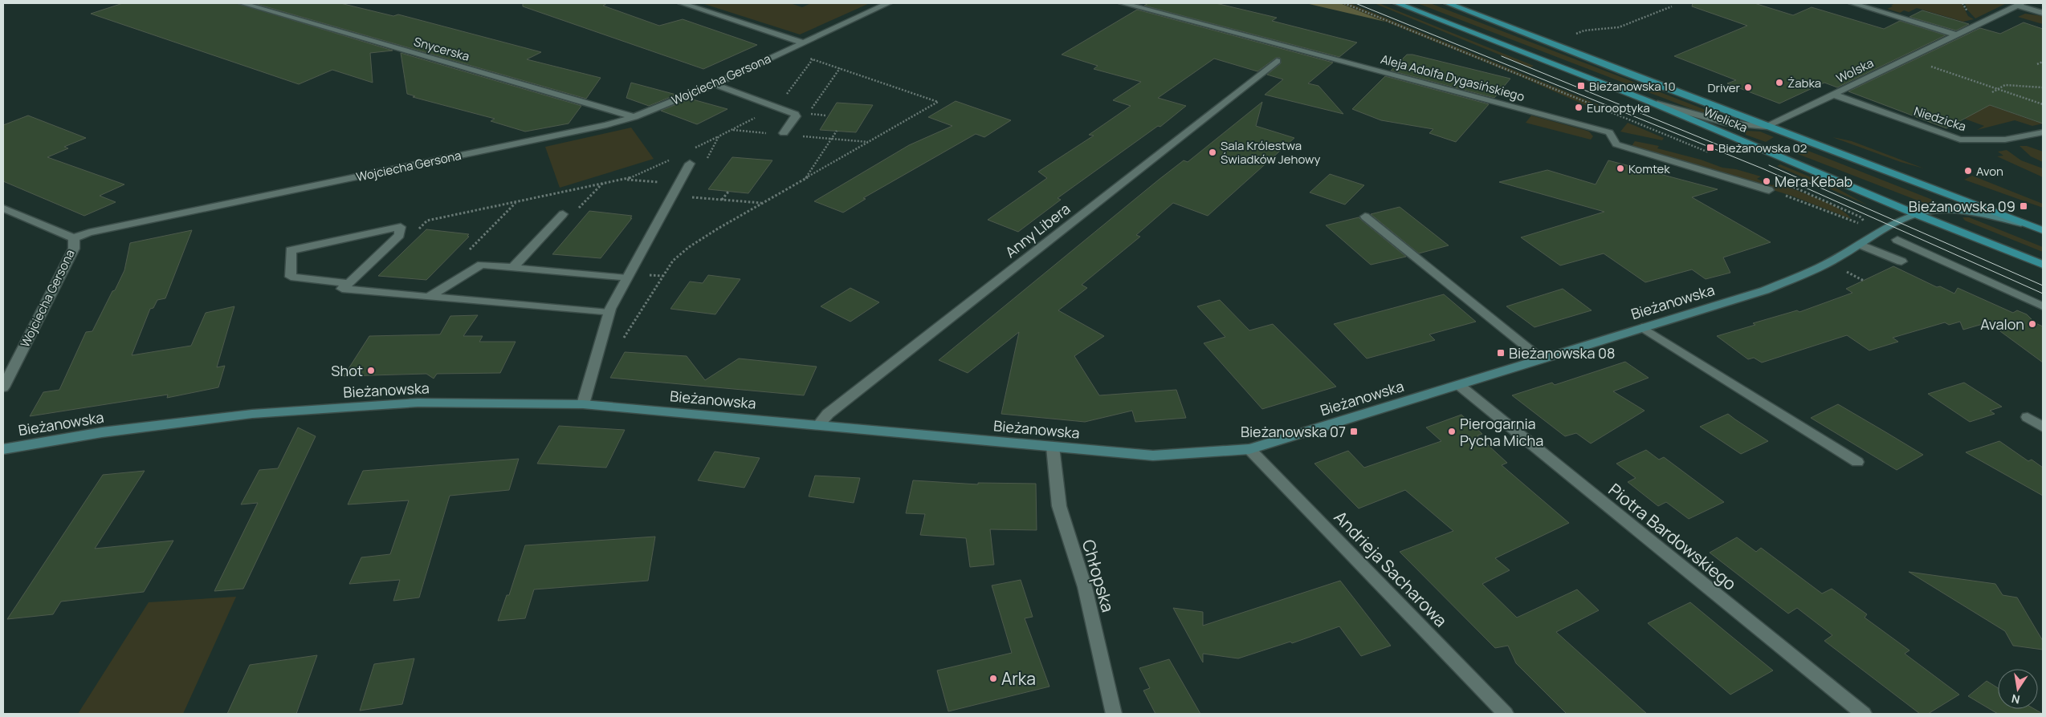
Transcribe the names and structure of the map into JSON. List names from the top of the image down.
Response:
{
  "streets": {
    "main road": ["Wielicka"],
    "street": [
      "Snycerska",
      "Wolska",
      "Aleja Adolfa Dygasińskiego",
      "Wojciecha Gersona",
      "Niedzicka",
      "Anny Libera",
      "Bieżanowska",
      "Piotra Bardowskiego",
      "Andrieja Sacharowa",
      "Chłopska"
    ]
  },
  "crossings": [
    ["Snycerska", "Wojciecha Gersona"],
    ["Wolska", "Niedzicka"],
    ["Wolska", "Wielicka"],
    ["Wielicka", "Bieżanowska"],
    ["Anny Libera", "Bieżanowska"],
    ["Bieżanowska", "Piotra Bardowskiego"],
    ["Bieżanowska", "Andrieja Sacharowa"],
    ["Bieżanowska", "Chłopska"]
  ],
  "places": {
    "other": [
      "Żabka",
      "Driver",
      "Eurooptyka",
      "Sala Królestwa Świadków Jehowy",
      "Komtek",
      "Avon",
      "Mera Kebab",
      "Avalon",
      "Shot",
      "Pierogarnia Pycha Micha",
      "Arka"
    ],
    "transit": [
      "Bieżanowska 10",
      "Bieżanowska 02",
      "Bieżanowska 09",
      "Bieżanowska 08",
      "Bieżanowska 07"
    ]
  },
  "north": "bottom"
}
